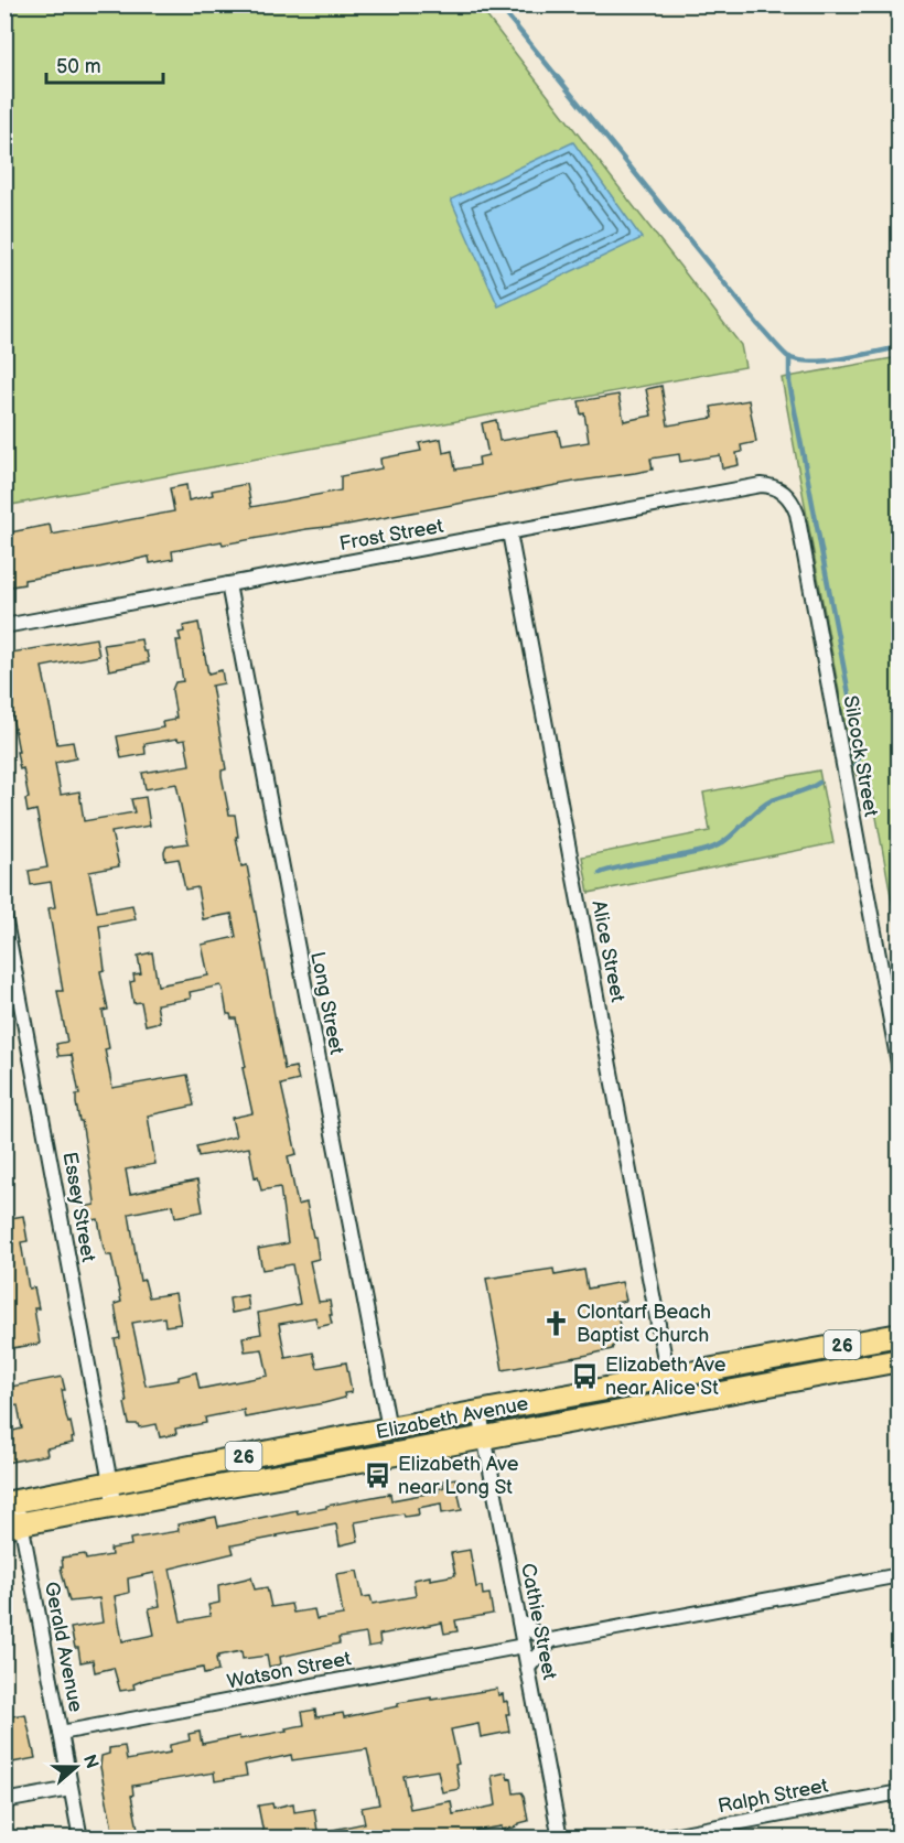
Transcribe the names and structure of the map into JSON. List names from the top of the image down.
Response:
{
  "streets": {
    "highway": ["26", "Elizabeth Avenue"],
    "street": [
      "Frost Street",
      "Silcock Street",
      "Alice Street",
      "Long Street",
      "Essey Street",
      "Cathie Street",
      "Gerald Avenue",
      "Watson Street",
      "Ralph Street"
    ]
  },
  "crossings": [
    ["Frost Street", "Silcock Street"],
    ["Frost Street", "Alice Street"],
    ["Frost Street", "Long Street"],
    ["Alice Street", "Elizabeth Avenue"],
    ["Long Street", "Elizabeth Avenue"],
    ["Essey Street", "Elizabeth Avenue"],
    ["Elizabeth Avenue", "Cathie Street"],
    ["Elizabeth Avenue", "Gerald Avenue"],
    ["Cathie Street", "Watson Street"],
    ["Gerald Avenue", "Watson Street"]
  ],
  "places": {
    "church": ["Clontarf Beach Baptist Church"],
    "bus stop": ["Elizabeth Ave near Alice St", "Elizabeth Ave near Long St"]
  },
  "scale_bar": "50 m",
  "north": "right"
}
